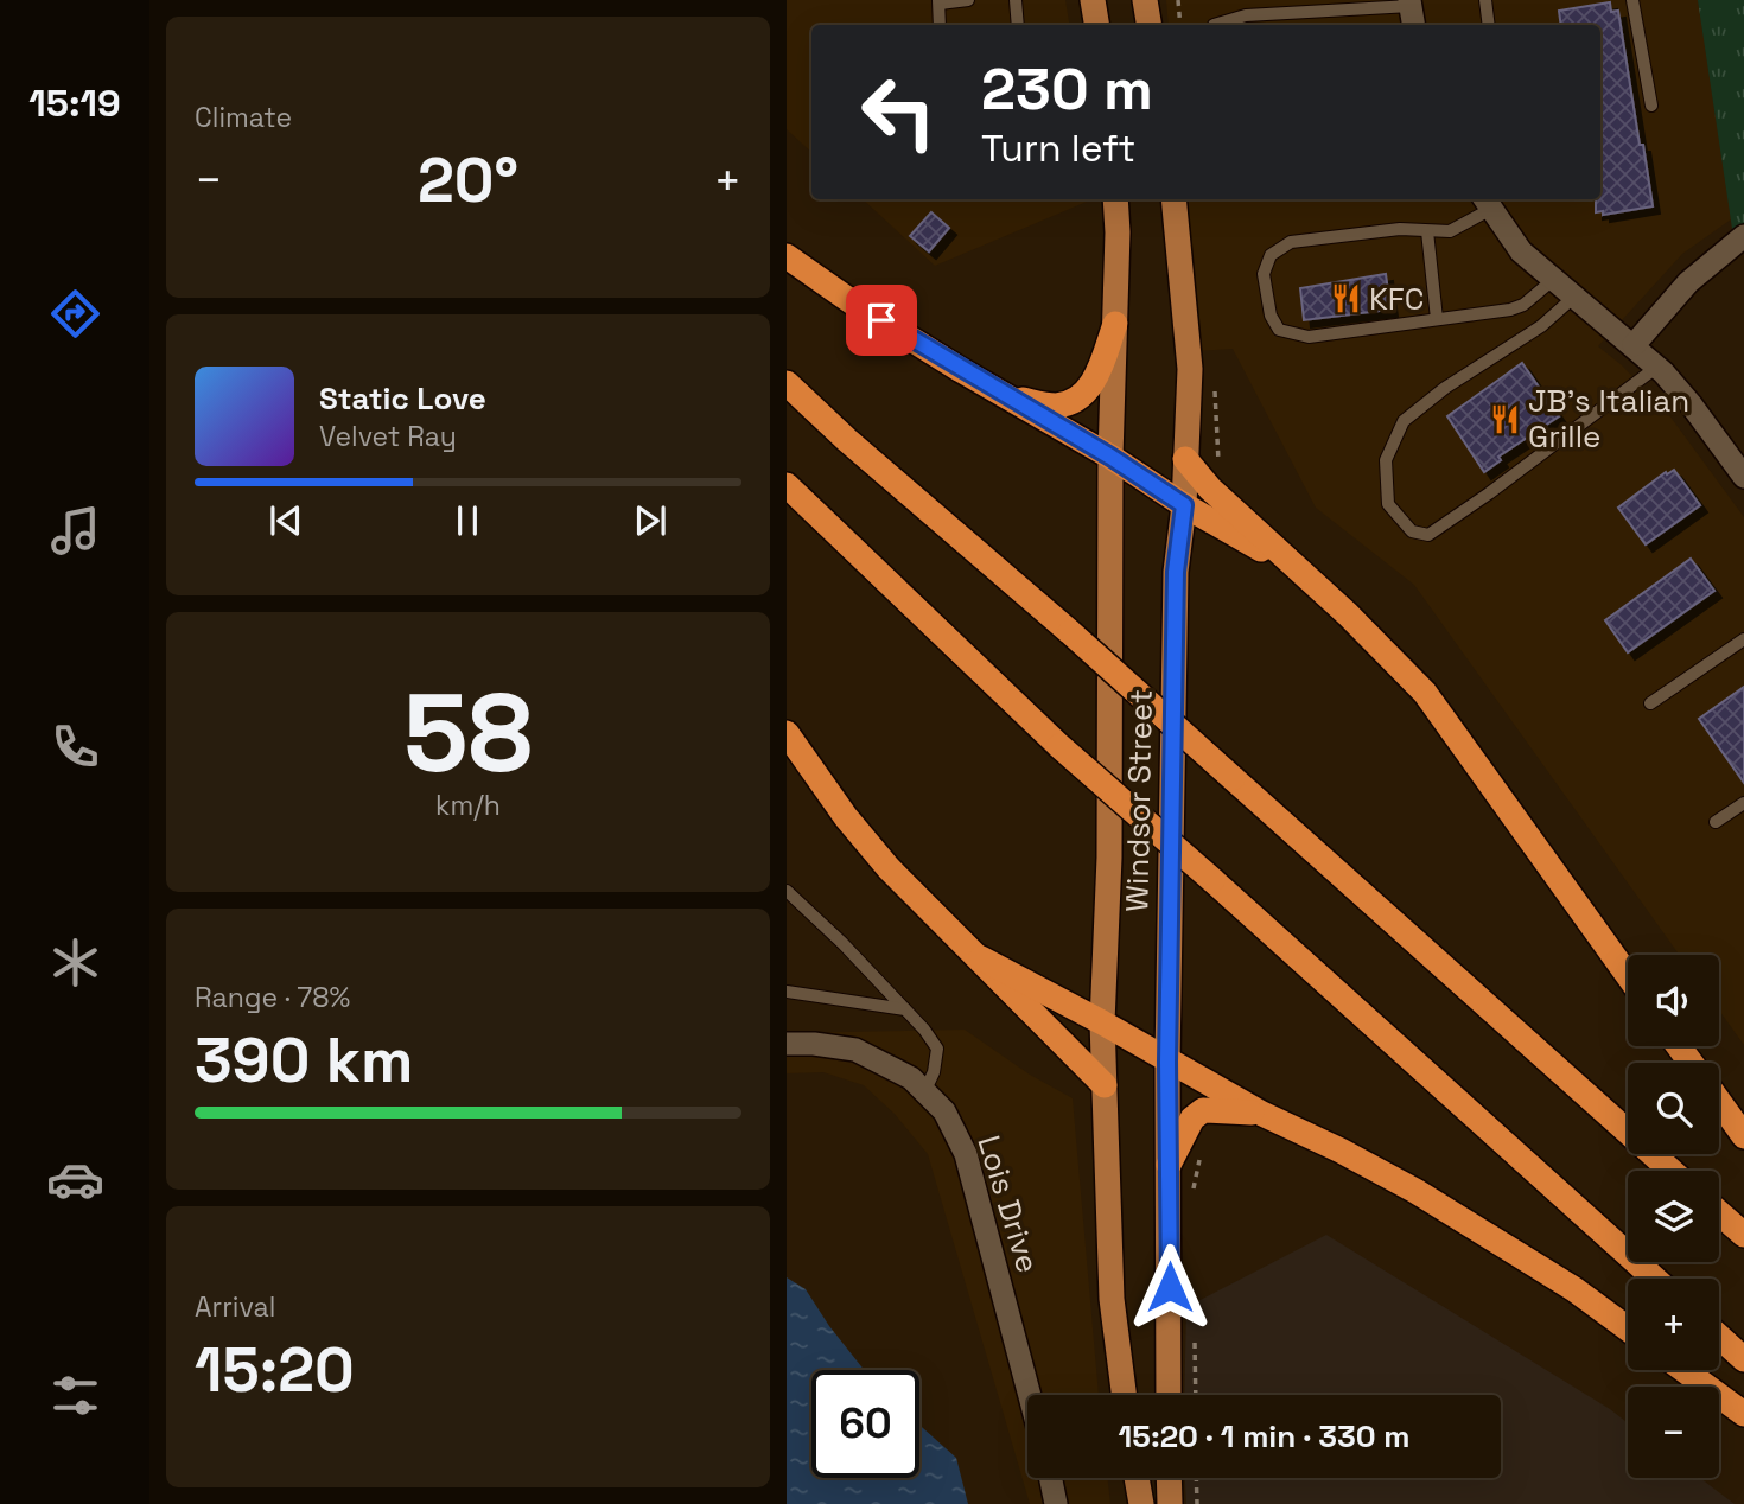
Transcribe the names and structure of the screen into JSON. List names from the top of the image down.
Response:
{
  "streets": {
    "main road": ["Windsor Street"],
    "street": ["Lois Drive"]
  },
  "places": {
    "restaurant": ["KFC", "JB's Italian Grille"]
  },
  "page": {
    "tabs": "15:19",
    "tile": [
      "Climate",
      ["58", "km/h"],
      ["Range · 78%", "390 km"],
      ["Arrival", "15:20"]
    ],
    "turn": ["230 m", "Turn left"],
    "heat": ["−", "20°", "+"],
    "song": ["Static Love", "Velvet Ray"],
    "map_buttons": ["+", "−"],
    "limit": "60",
    "trip": "15:20 · 1 min · 330 m"
  }
}
